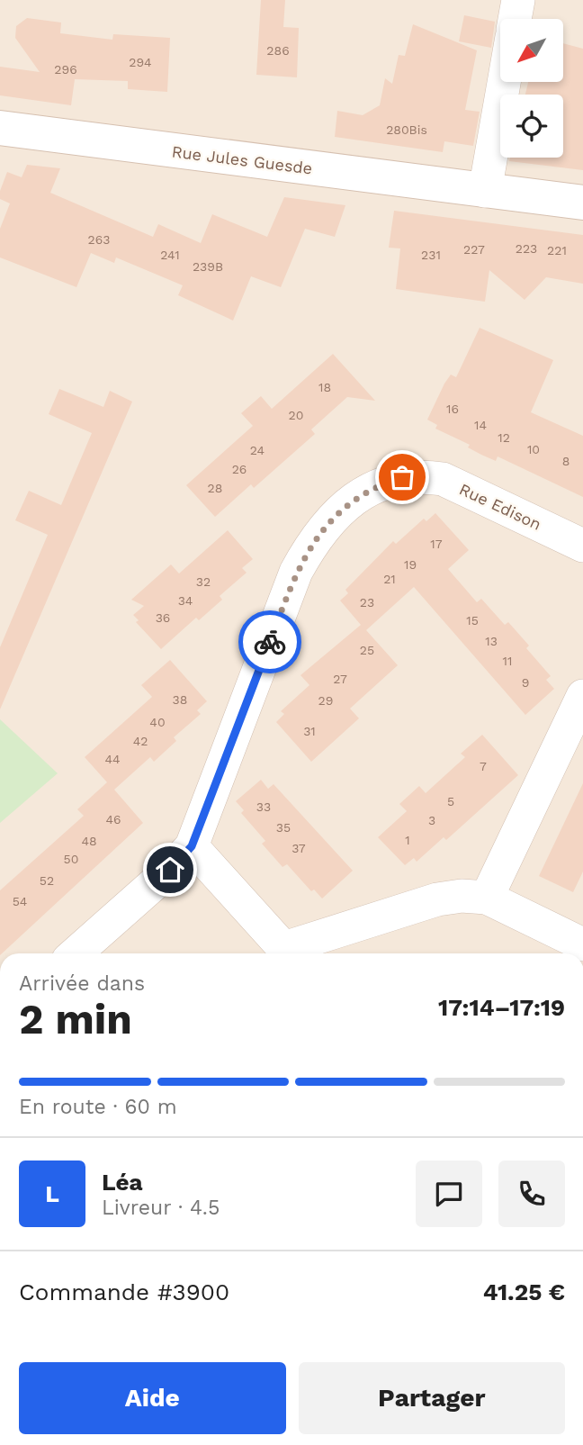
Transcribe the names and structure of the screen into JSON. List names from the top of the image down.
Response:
{
  "streets": {
    "main road": ["Rue Jules Guesde"],
    "street": ["Rue Edison"]
  },
  "house_numbers": [
    "286",
    "294",
    "296",
    "280Bis",
    "263",
    "223",
    "227",
    "221",
    "241",
    "231",
    "239B",
    "18",
    "16",
    "20",
    "14",
    "12",
    "10",
    "24",
    "8",
    "26",
    "28",
    "17",
    "19",
    "21",
    "32",
    "34",
    "23",
    "36",
    "15",
    "13",
    "25",
    "11",
    "27",
    "9",
    "38",
    "29",
    "40",
    "31",
    "42",
    "44",
    "7",
    "5",
    "33",
    "46",
    "3",
    "35",
    "1",
    "48",
    "37",
    "50",
    "52",
    "54"
  ],
  "north": "bottom left",
  "page": {
    "heading": ["2 min", "Arrivée dans", "17:14–17:19"],
    "panel": [
      "Léa",
      "Livreur · 4.5",
      "Commande #3900",
      "41.25 €"
    ],
    "bar": "En route · 60 m",
    "round": "L",
    "buttons": ["Aide", "Partager"]
  }
}
